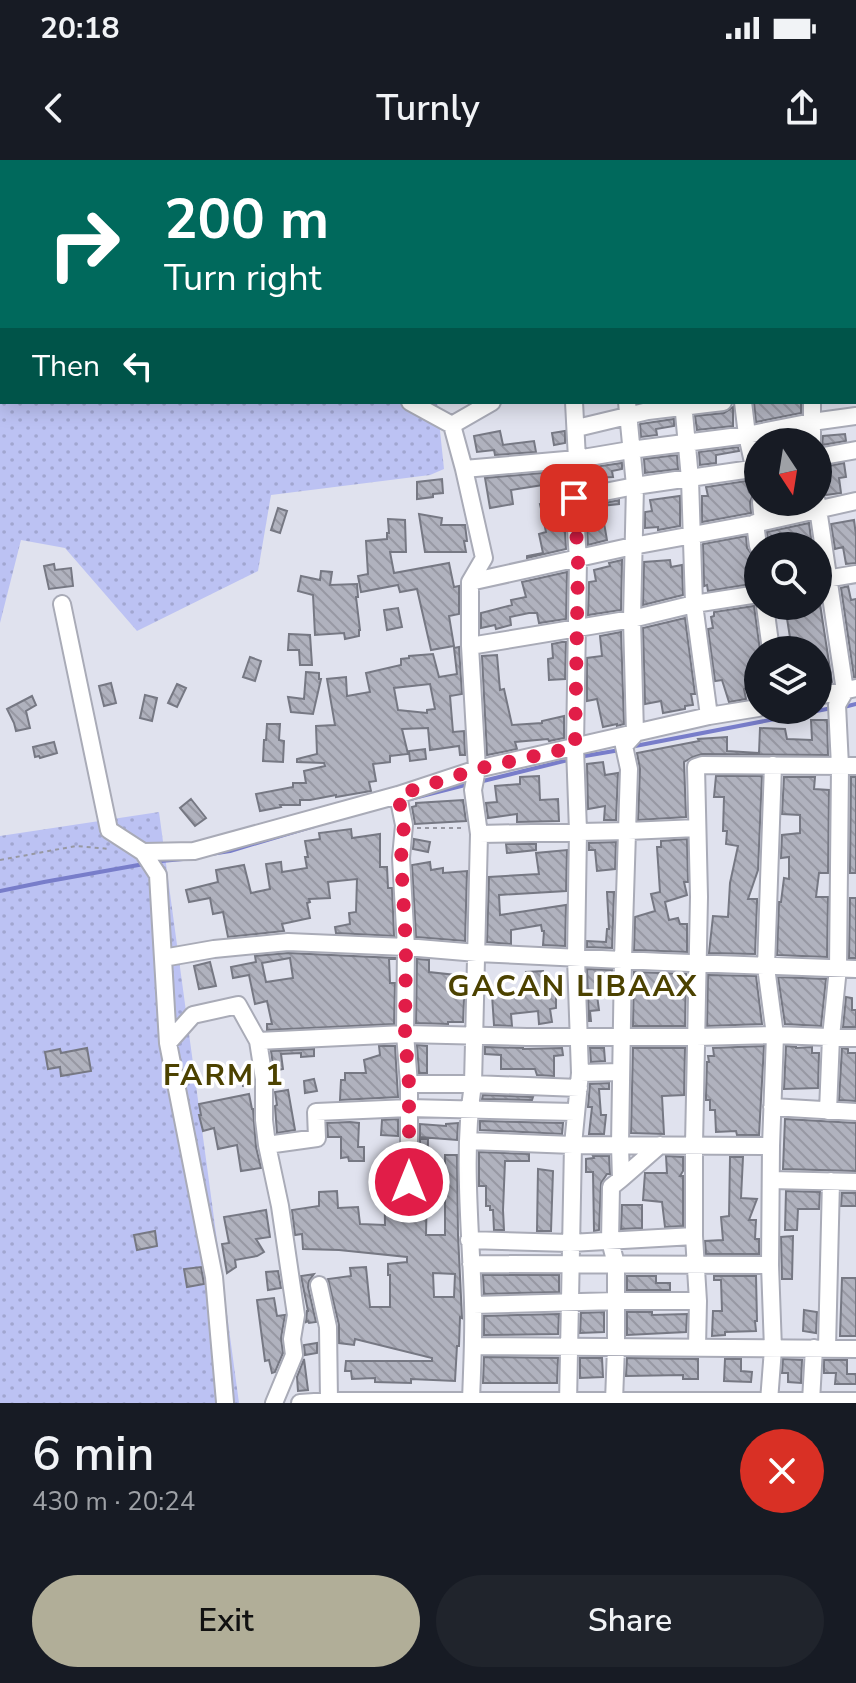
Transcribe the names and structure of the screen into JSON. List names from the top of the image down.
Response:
{
  "districts": ["GACAN LIBAAX", "FARM 1"],
  "north": "bottom",
  "page": {
    "status": "20:18",
    "header": "Turnly",
    "turn": ["200 m", "Turn right"],
    "then": "Then",
    "heading": ["6 min", "430 m · 20:24"],
    "buttons": ["Exit", "Share"]
  }
}
